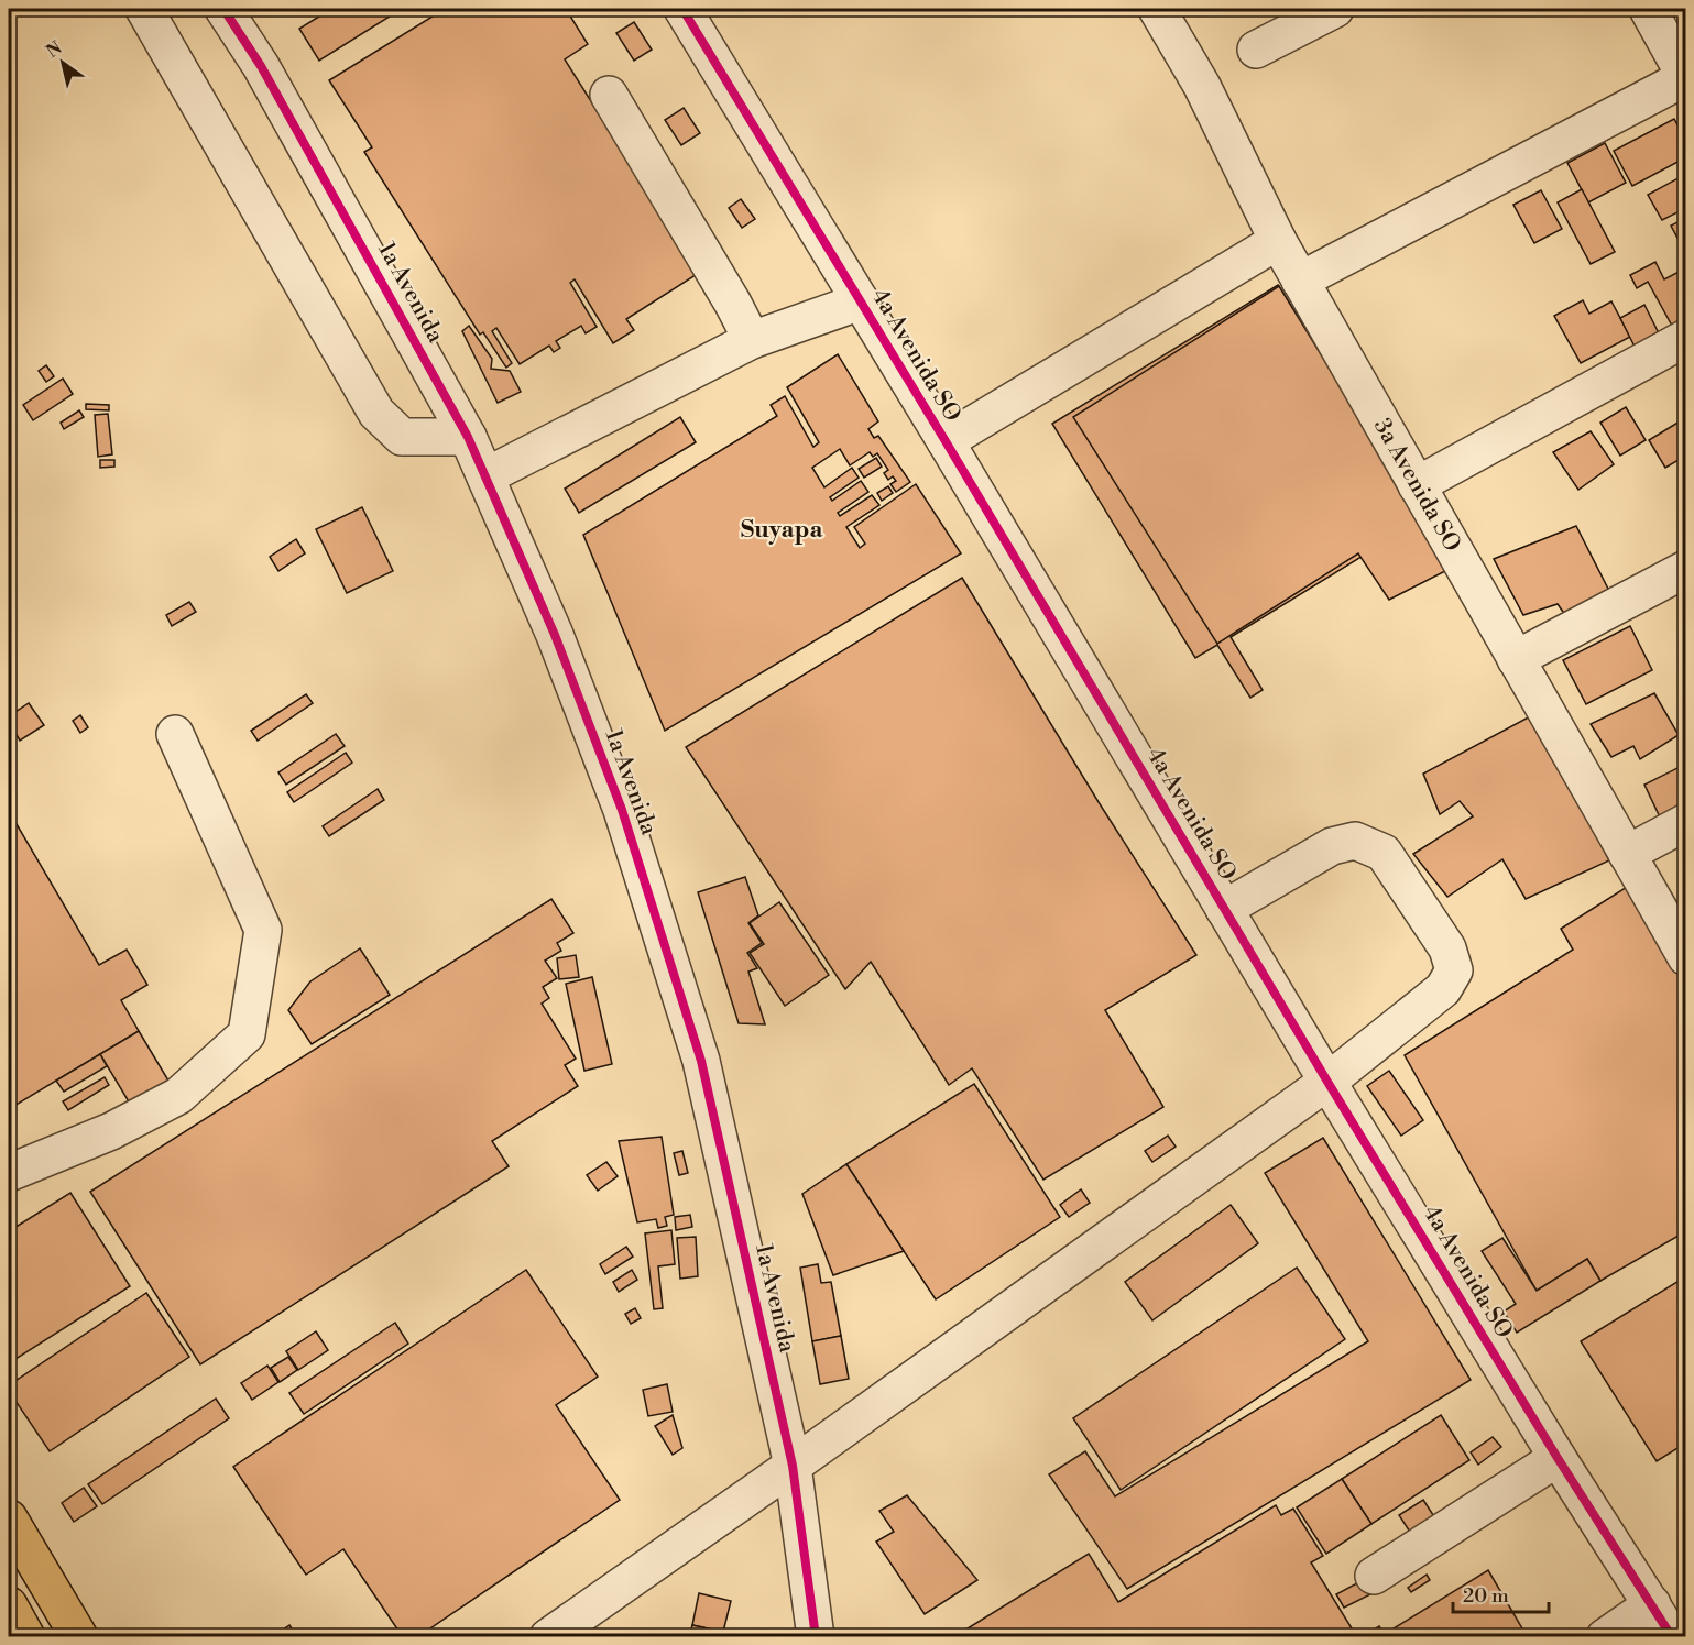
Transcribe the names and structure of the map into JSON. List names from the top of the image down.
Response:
{
  "streets": {
    "street": ["1a Avenida", "4a Avenida SO", "3a Avenida SO"]
  },
  "districts": ["Suyapa"],
  "scale_bar": "20 m",
  "north": "top left"
}
